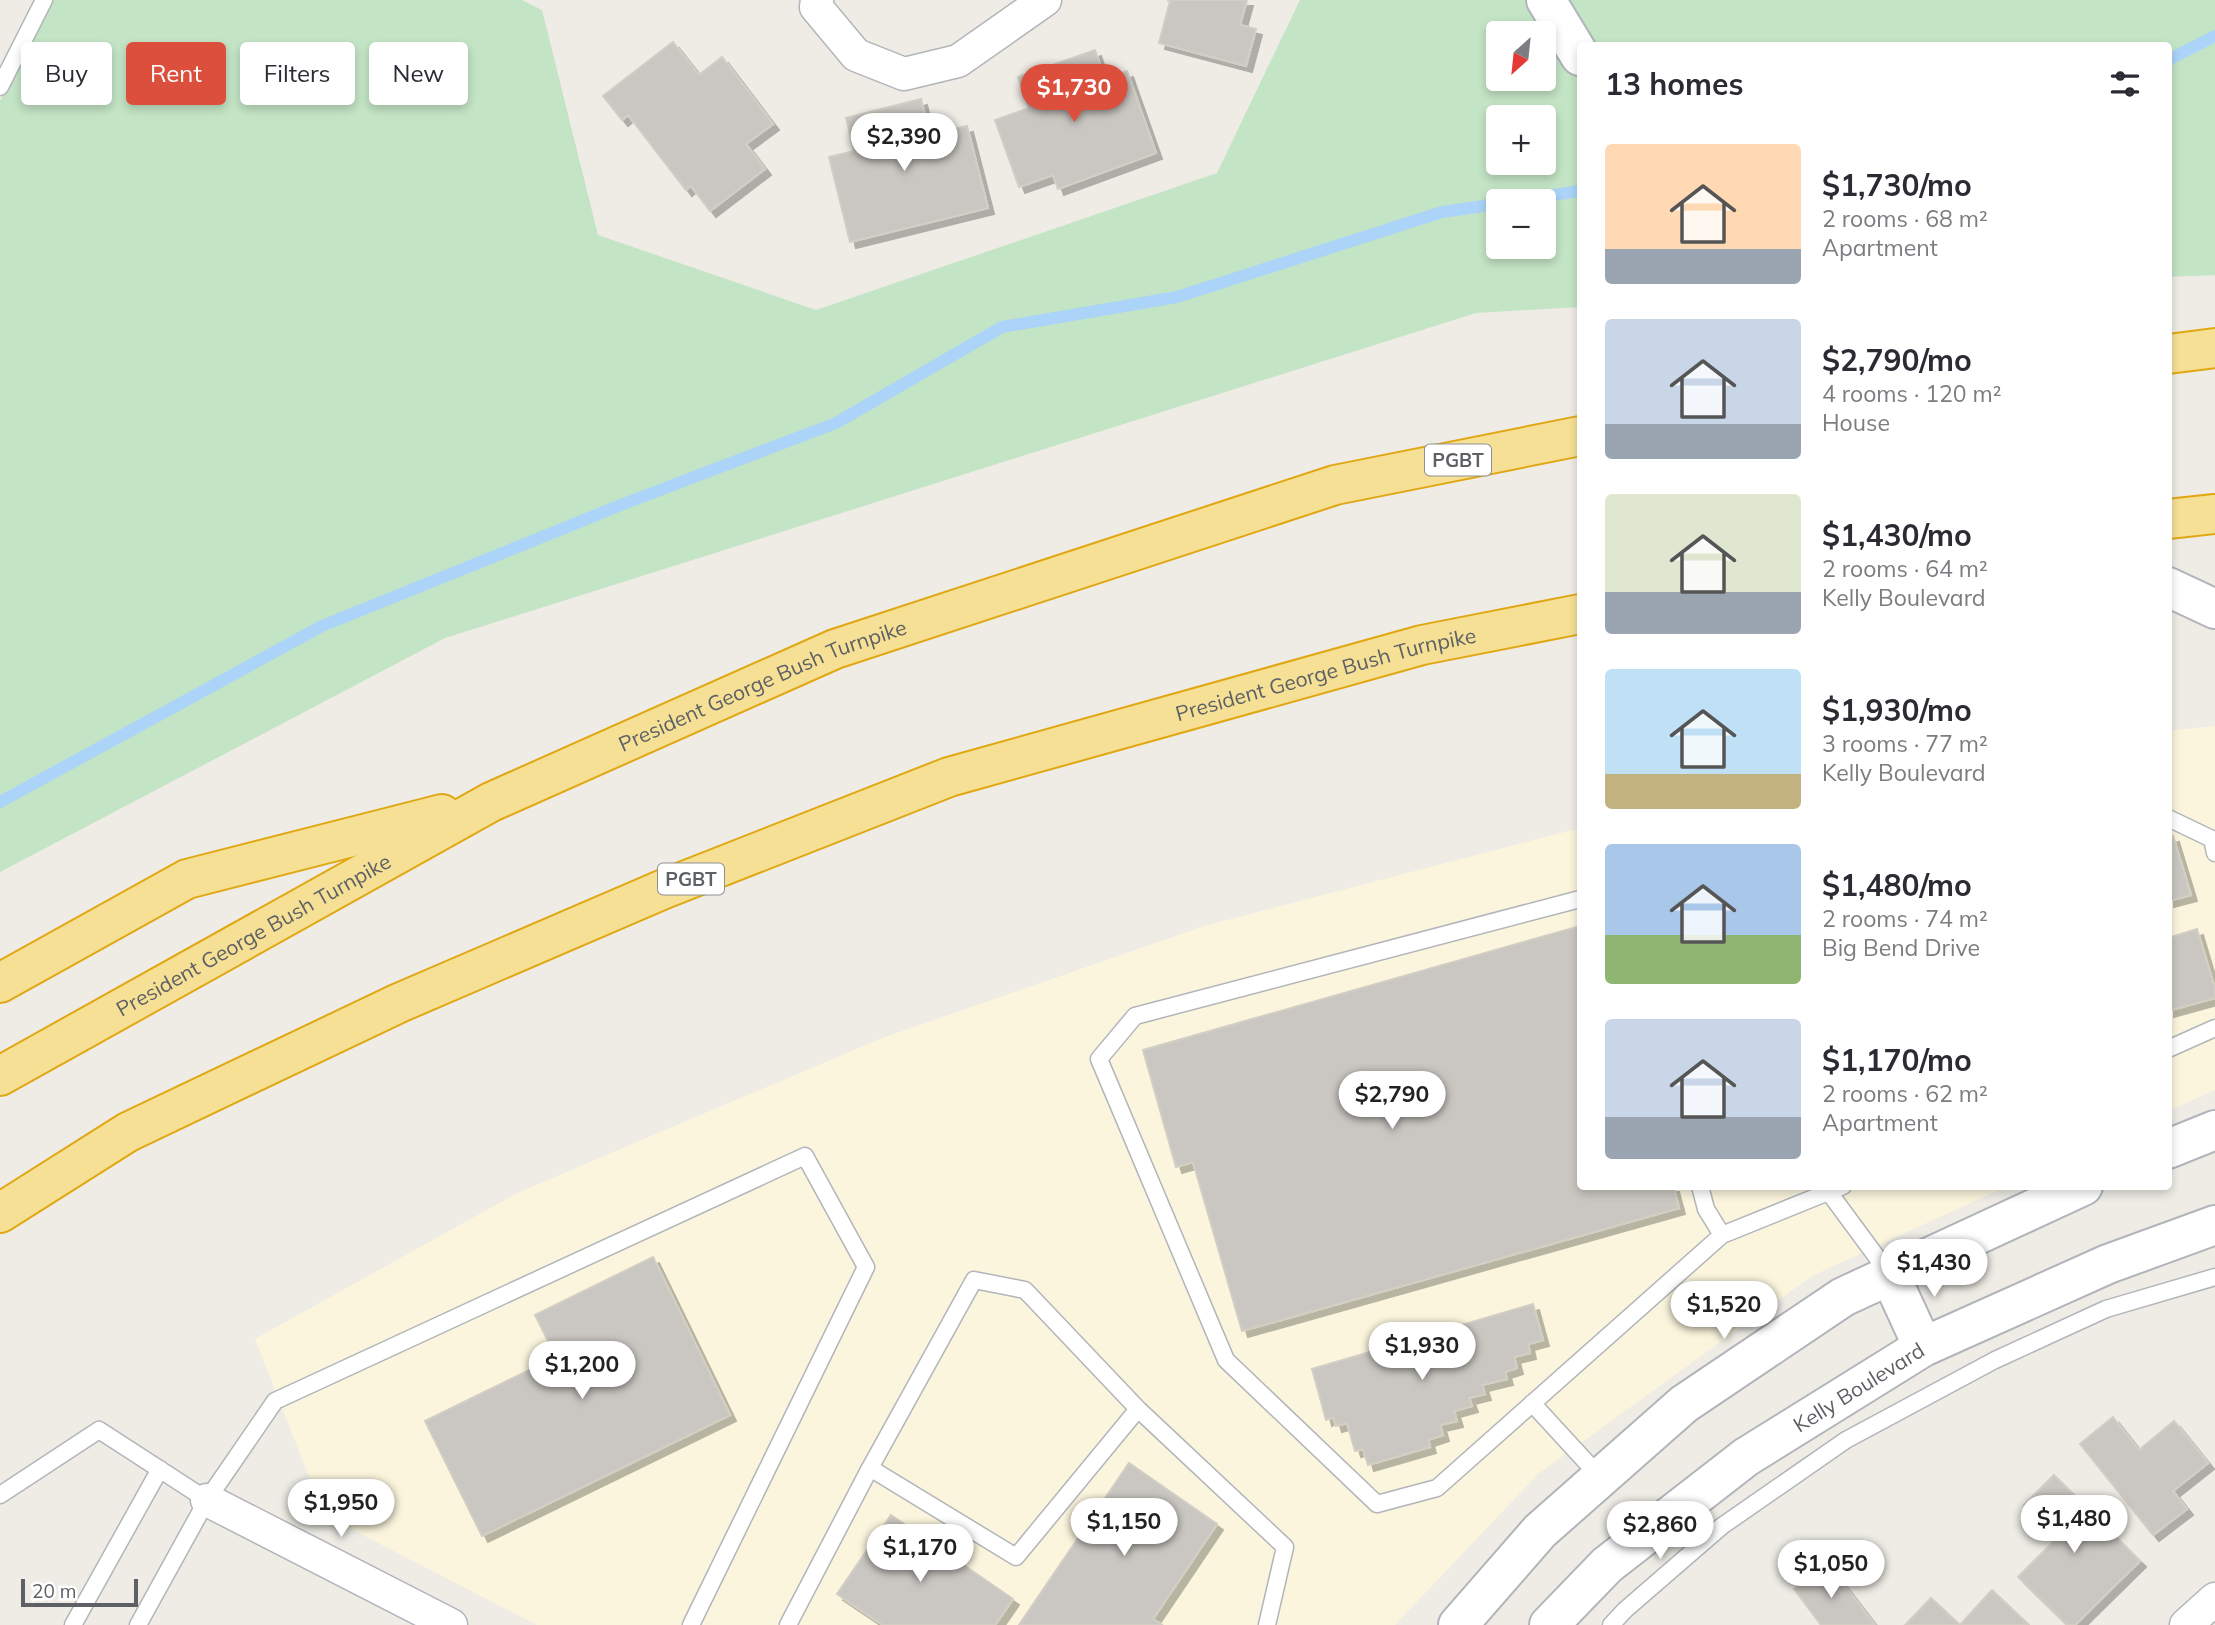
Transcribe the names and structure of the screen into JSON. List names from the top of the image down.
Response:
{
  "streets": {
    "highway": ["PGBT", "President George Bush Turnpike"],
    "main road": ["Kelly Boulevard"]
  },
  "scale_bar": "20 m",
  "north": "bottom left",
  "page": {
    "map_buttons": ["+", "−"],
    "chip": [
      "Buy",
      "Rent",
      "Filters",
      "New"
    ],
    "heading": "13 homes",
    "price": [
      "$1,730",
      "$2,390",
      "$2,790",
      "$1,430",
      "$1,520",
      "$1,930",
      "$1,200",
      "$1,950",
      "$1,480",
      "$1,150",
      "$2,860",
      "$1,170",
      "$1,050"
    ],
    "list": [
      {
        "name": "$1,730/mo",
        "note": "2 rooms · 68 m² · Apartment"
      },
      {
        "name": "$2,790/mo",
        "note": "4 rooms · 120 m² · House"
      },
      {
        "name": "$1,430/mo",
        "note": "2 rooms · 64 m² · Kelly Boulevard"
      },
      {
        "name": "$1,930/mo",
        "note": "3 rooms · 77 m² · Kelly Boulevard"
      },
      {
        "name": "$1,480/mo",
        "note": "2 rooms · 74 m² · Big Bend Drive"
      },
      {
        "name": "$1,170/mo",
        "note": "2 rooms · 62 m² · Apartment"
      }
    ],
    "scale": "20 m"
  }
}
